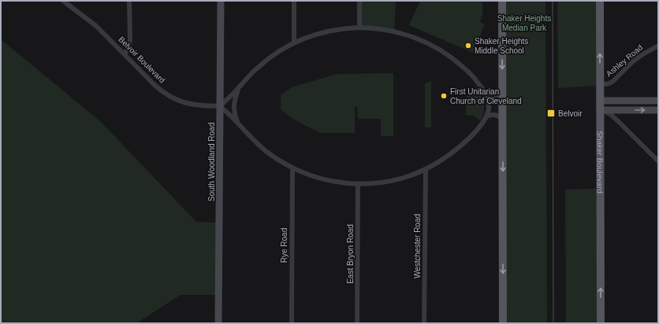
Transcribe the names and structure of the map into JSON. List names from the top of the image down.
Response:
{
  "streets": {
    "main road": ["Shaker Boulevard"],
    "street": [
      "Belvoir Boulevard",
      "Ashley Road",
      "South Woodland Road",
      "Rye Road",
      "Westchester Road",
      "East Bryon Road"
    ]
  },
  "crossings": [
    ["Belvoir Boulevard", "South Woodland Road"],
    ["Ashley Road", "Shaker Boulevard"]
  ],
  "one_way": ["Shaker Boulevard"],
  "parks": ["Shaker Heights Median Park"],
  "places": {
    "other": ["Shaker Heights Middle School", "First Unitarian Church of Cleveland"],
    "transit": ["Belvoir"]
  }
}
